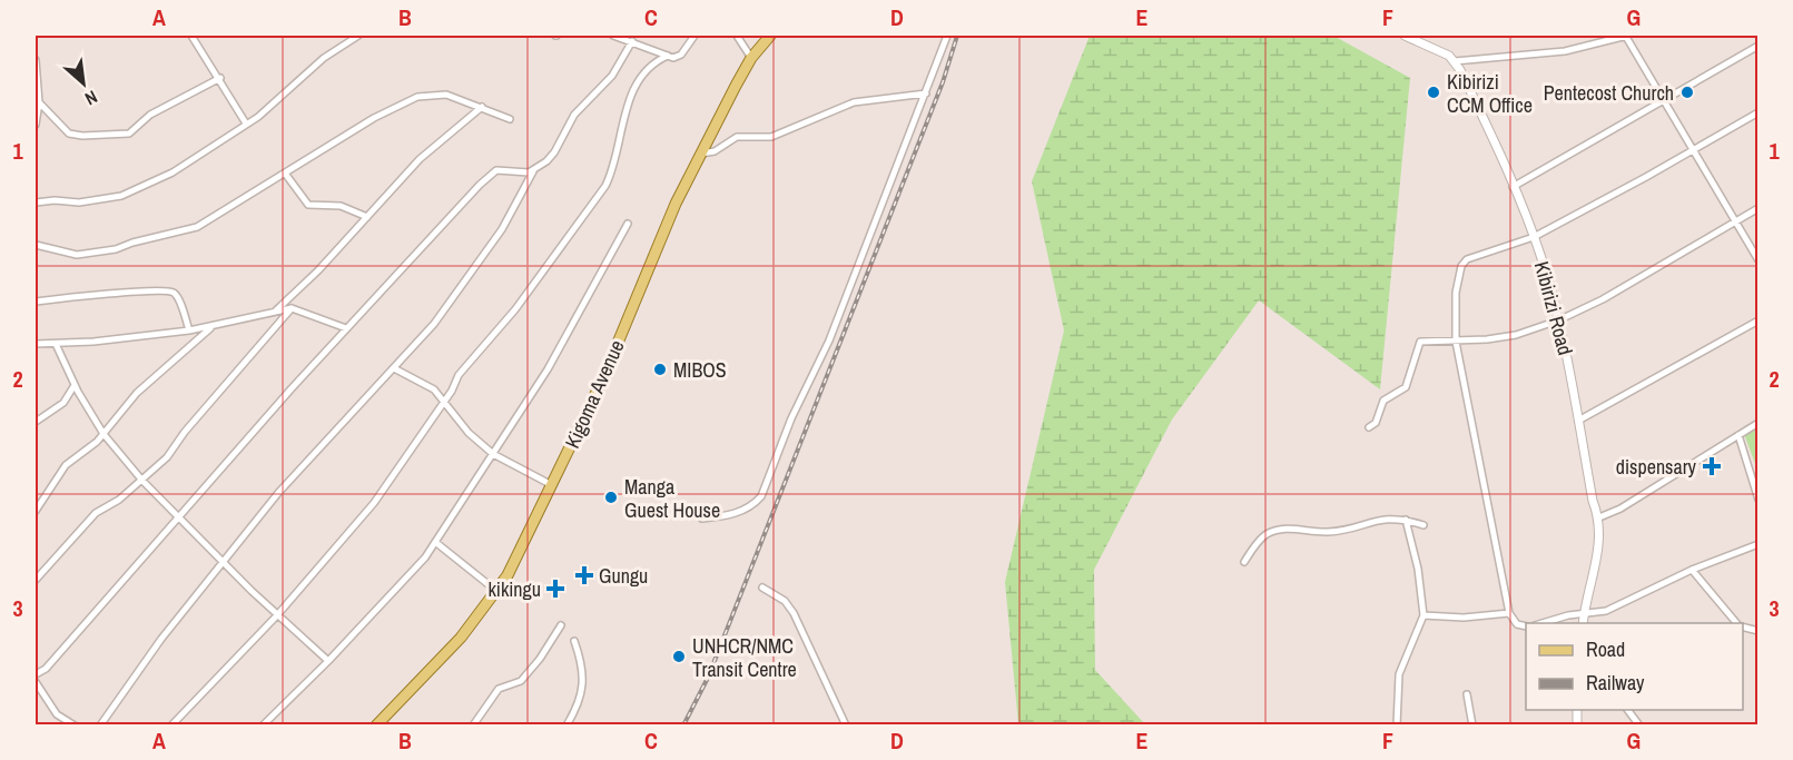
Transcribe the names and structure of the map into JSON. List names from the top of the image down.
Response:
{
  "streets": {
    "main road": ["Kigoma Avenue"],
    "street": ["Kibirizi Road"]
  },
  "places": {
    "other": [
      "Kibirizi CCM Office",
      "Pentecost Church",
      "MIBOS",
      "Manga Guest House",
      "UNHCR/NMC Transit Centre"
    ],
    "health": ["dispensary", "Gungu", "kikingu"]
  },
  "legend": ["Road", "Railway"],
  "north": "bottom right",
  "grid": {
    "columns": [
      "A",
      "B",
      "C",
      "D",
      "E",
      "F",
      "G"
    ],
    "rows": ["1", "2", "3"]
  }
}
